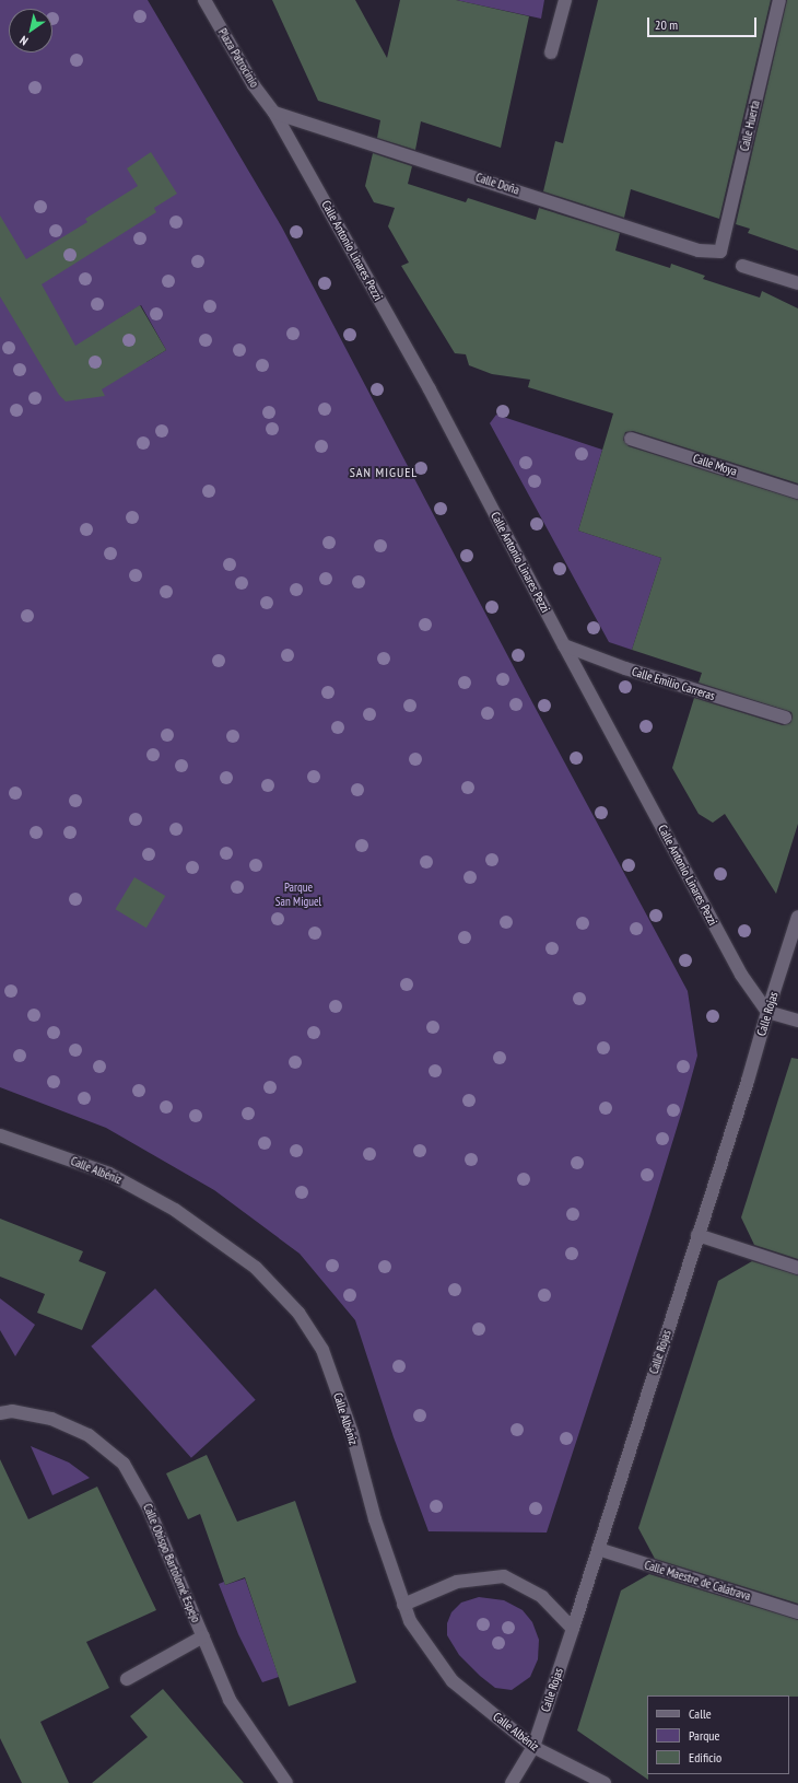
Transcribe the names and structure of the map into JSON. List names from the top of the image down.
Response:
{
  "streets": {
    "street": [
      "Plaza Patrocinio",
      "Calle Huerta",
      "Calle Doña",
      "Calle Antonio Linares Pezzi",
      "Calle Moya",
      "Calle Emilio Carreras",
      "Calle Rojas",
      "Calle Albéniz",
      "Calle Obispo Bartolomé Espejo",
      "Calle Maestre de Calatrava"
    ]
  },
  "crossings": [
    ["Plaza Patrocinio", "Calle Doña"],
    ["Plaza Patrocinio", "Calle Antonio Linares Pezzi"],
    ["Calle Huerta", "Calle Doña"],
    ["Calle Doña", "Calle Antonio Linares Pezzi"],
    ["Calle Antonio Linares Pezzi", "Calle Emilio Carreras"],
    ["Calle Antonio Linares Pezzi", "Calle Rojas"],
    ["Calle Rojas", "Calle Albéniz"],
    ["Calle Rojas", "Calle Maestre de Calatrava"]
  ],
  "districts": ["SAN MIGUEL"],
  "parks": ["Parque San Miguel"],
  "legend": ["Calle", "Parque", "Edificio"],
  "scale_bar": "20 m",
  "north": "bottom left"
}
